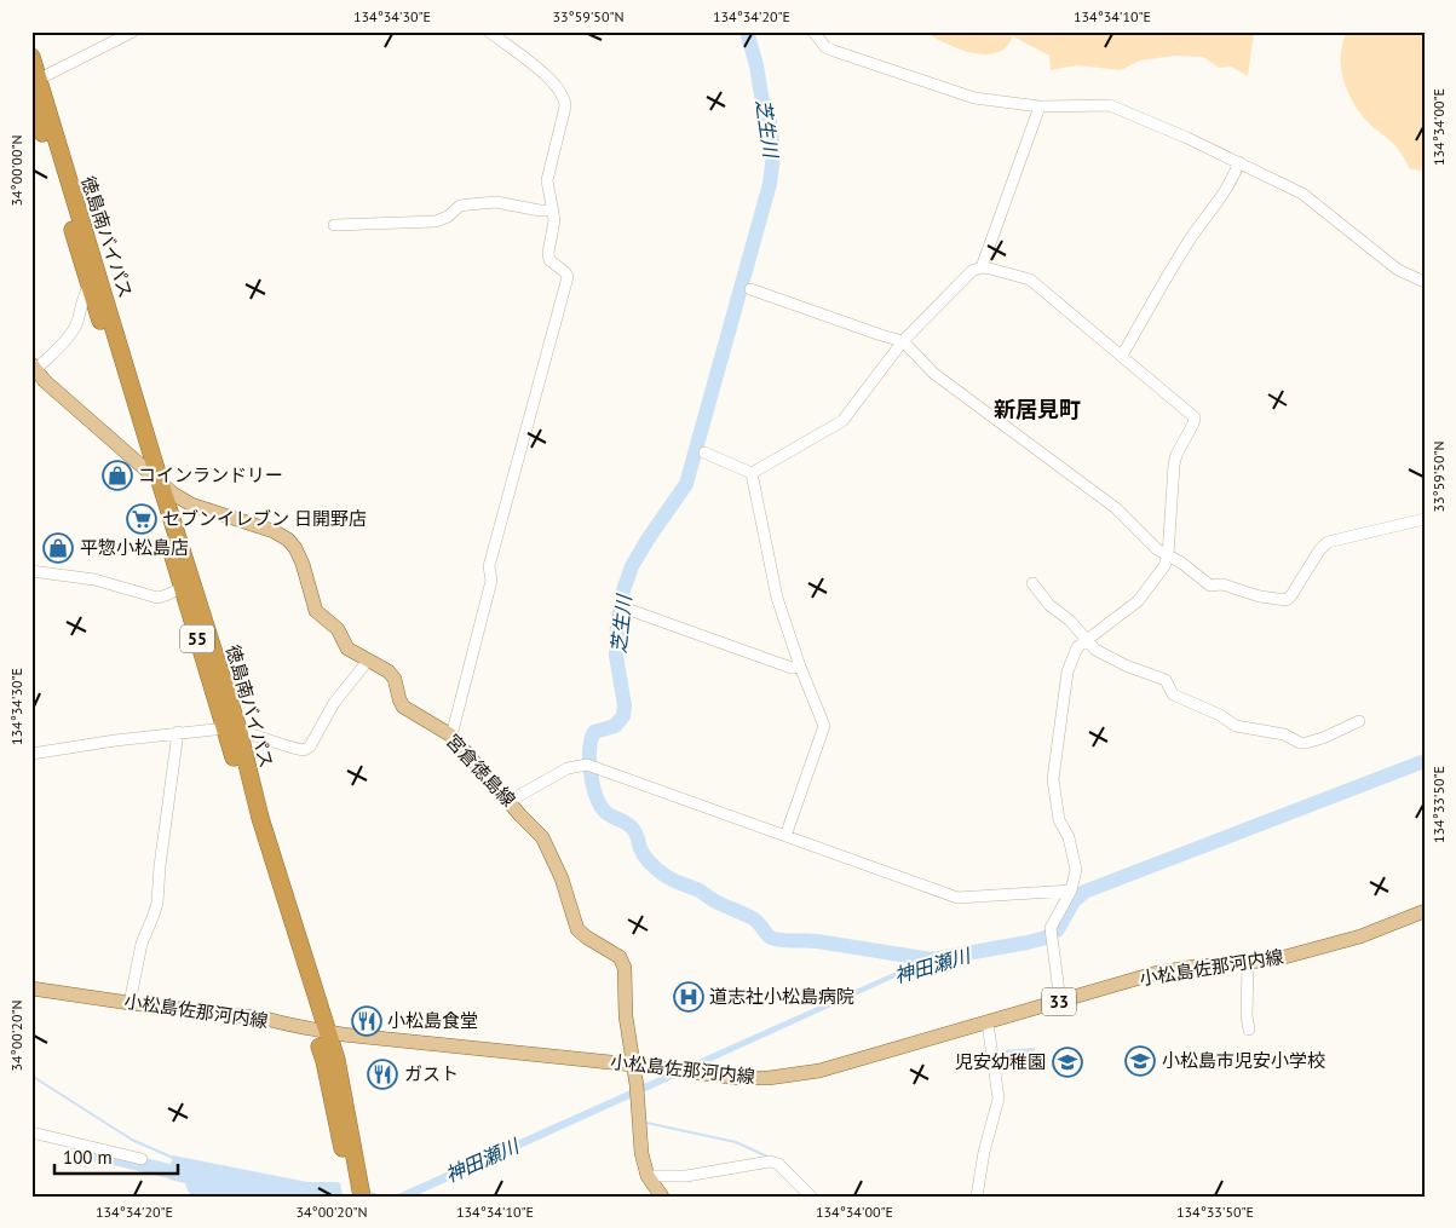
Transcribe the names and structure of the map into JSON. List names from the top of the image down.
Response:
{
  "streets": {
    "highway": ["徳島南バイパス", "55"],
    "main road": ["宮倉徳島線", "小松島佐那河内線", "33"]
  },
  "crossings": [
    ["徳島南バイパス", "宮倉徳島線"],
    ["徳島南バイパス", "小松島佐那河内線"],
    ["宮倉徳島線", "小松島佐那河内線"]
  ],
  "districts": ["新居見町"],
  "water": ["芝生川", "神田瀬川"],
  "places": {
    "shop": ["コインランドリー", "平惣小松島店"],
    "supermarket": ["セブンイレブン 日開野店"],
    "hospital": ["道志社小松島病院"],
    "restaurant": ["小松島食堂", "ガスト"],
    "school or university": ["小松島市児安小学校", "児安幼稚園"]
  },
  "scale_bar": "100 m",
  "coordinates": [
    "134°34'30\"E",
    "33°59'50\"N",
    "134°34'20\"E",
    "134°34'10\"E",
    "134°34'00\"E",
    "34°00'00\"N",
    "134°33'50\"E",
    "34°00'20\"N"
  ]
}
